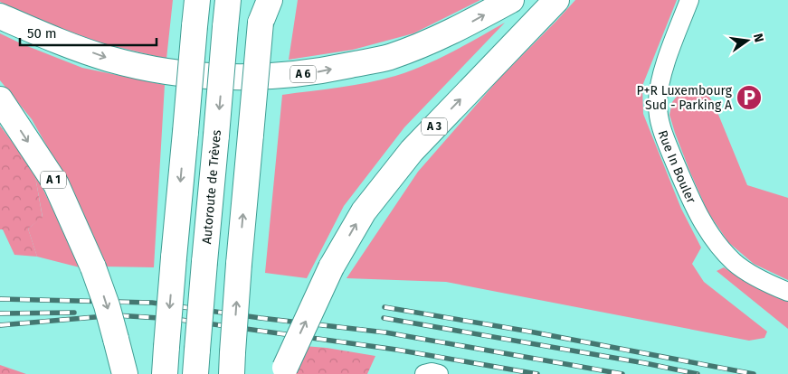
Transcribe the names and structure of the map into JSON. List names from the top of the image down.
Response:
{
  "streets": {
    "highway": [
      "A 6",
      "A 3",
      "A 1",
      "Autoroute de Trèves"
    ],
    "street": ["Rue In Bouler"]
  },
  "places": {
    "parking": ["P+R Luxembourg Sud - Parking A"]
  },
  "scale_bar": "50 m",
  "north": "right"
}
